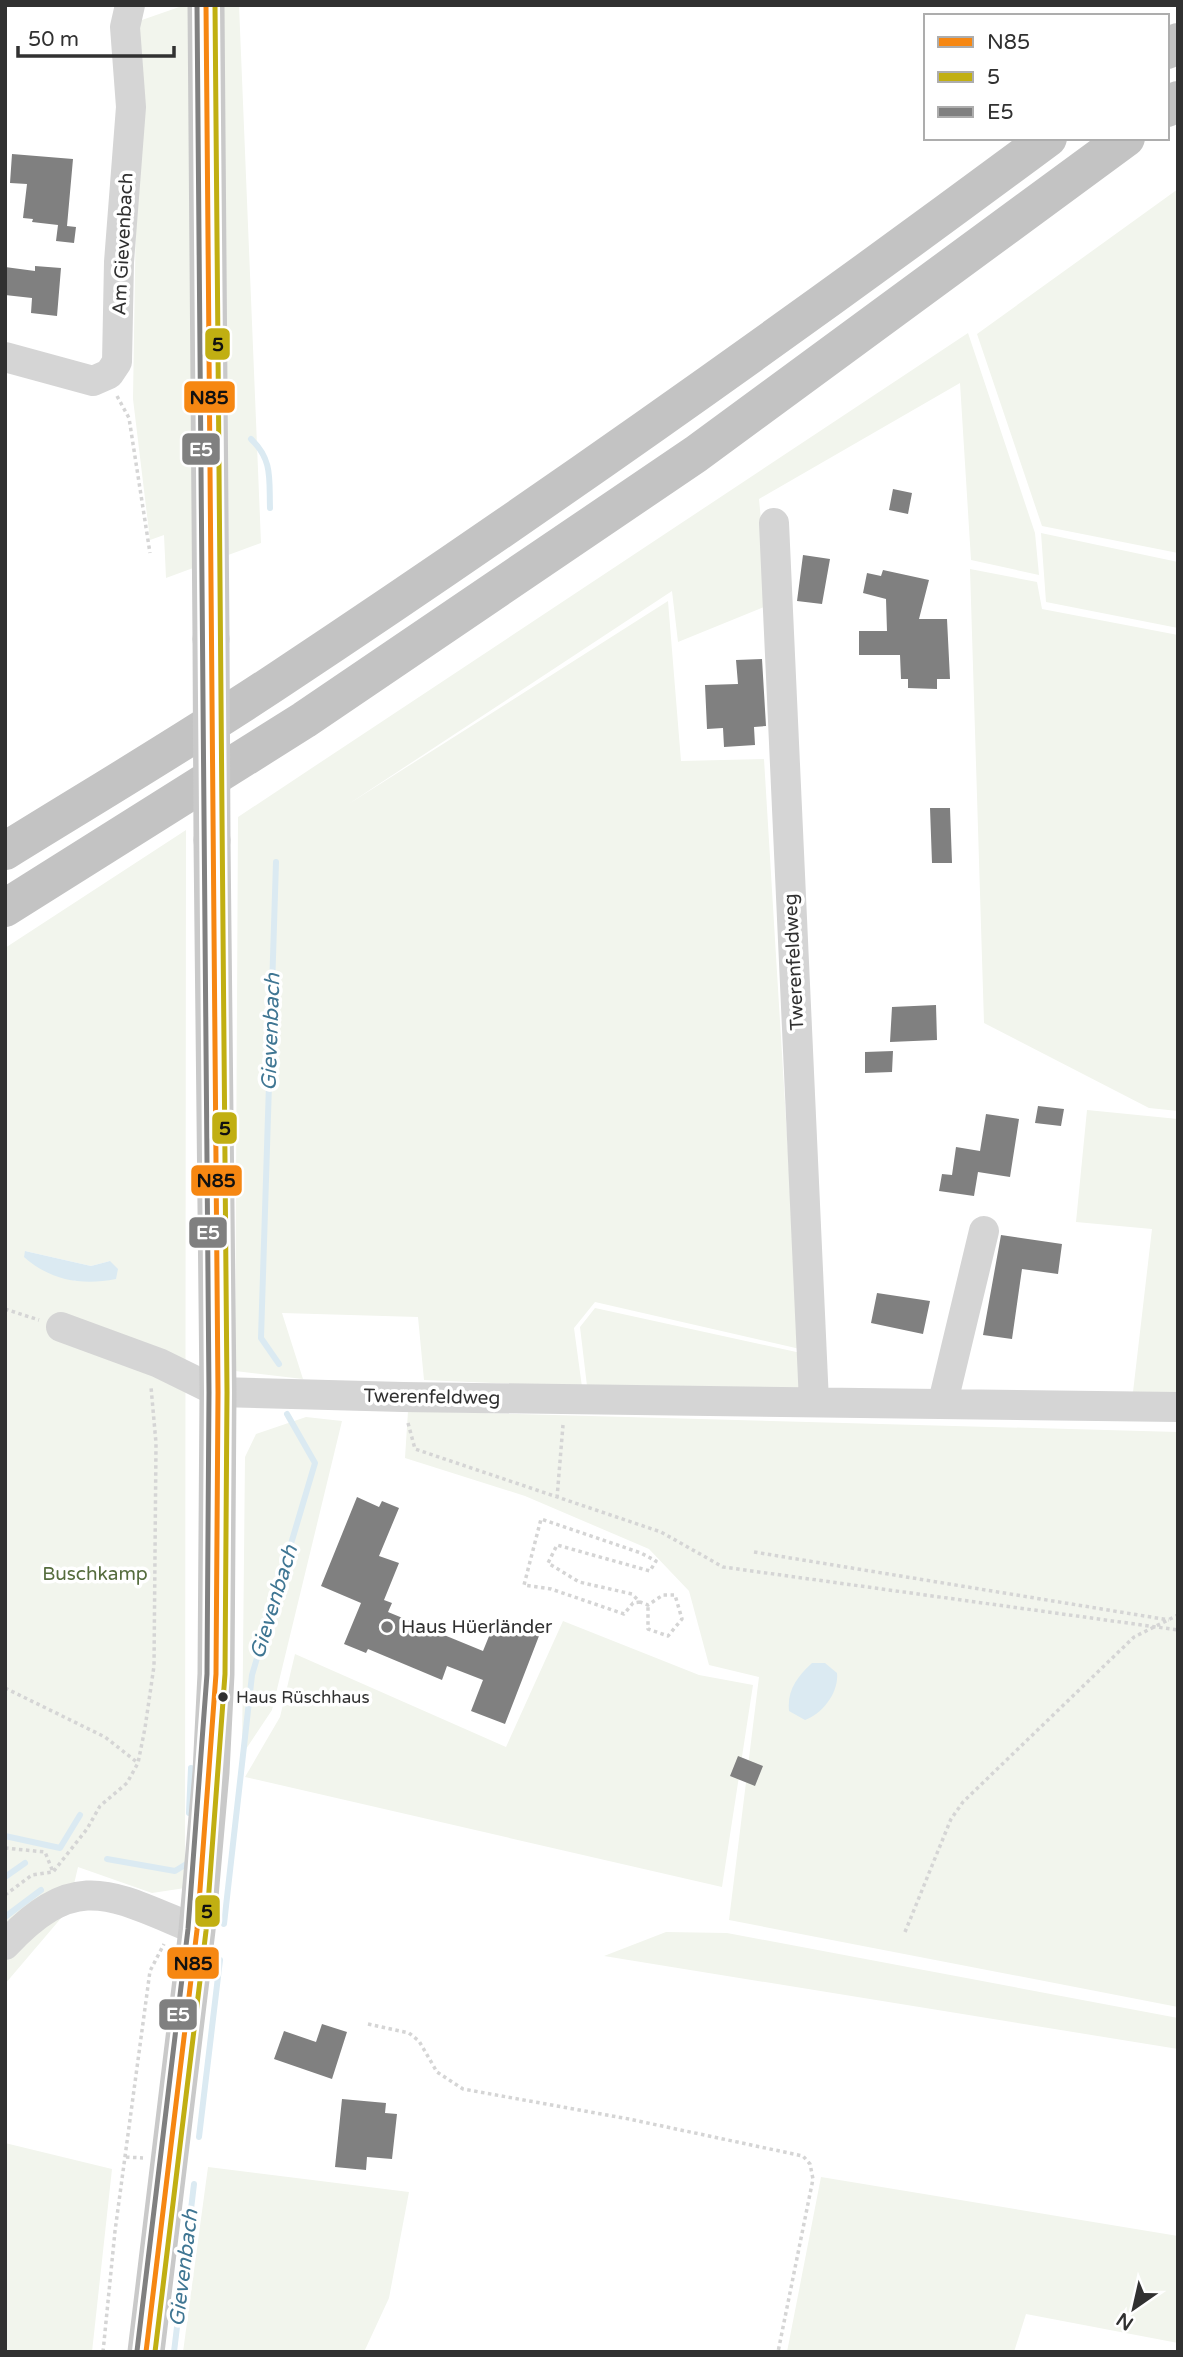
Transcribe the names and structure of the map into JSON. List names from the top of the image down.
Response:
{
  "streets": {
    "street": ["Am Gievenbach", "Twerenfeldweg"]
  },
  "water": ["Gievenbach"],
  "parks": ["Buschkamp"],
  "places": ["Haus Hüerländer", "Haus Rüschhaus"],
  "lines": ["transit line N85", "transit line 5", "transit line E5"],
  "legend": ["N85", "5", "E5"],
  "scale_bar": "50 m",
  "north": "bottom left"
}
